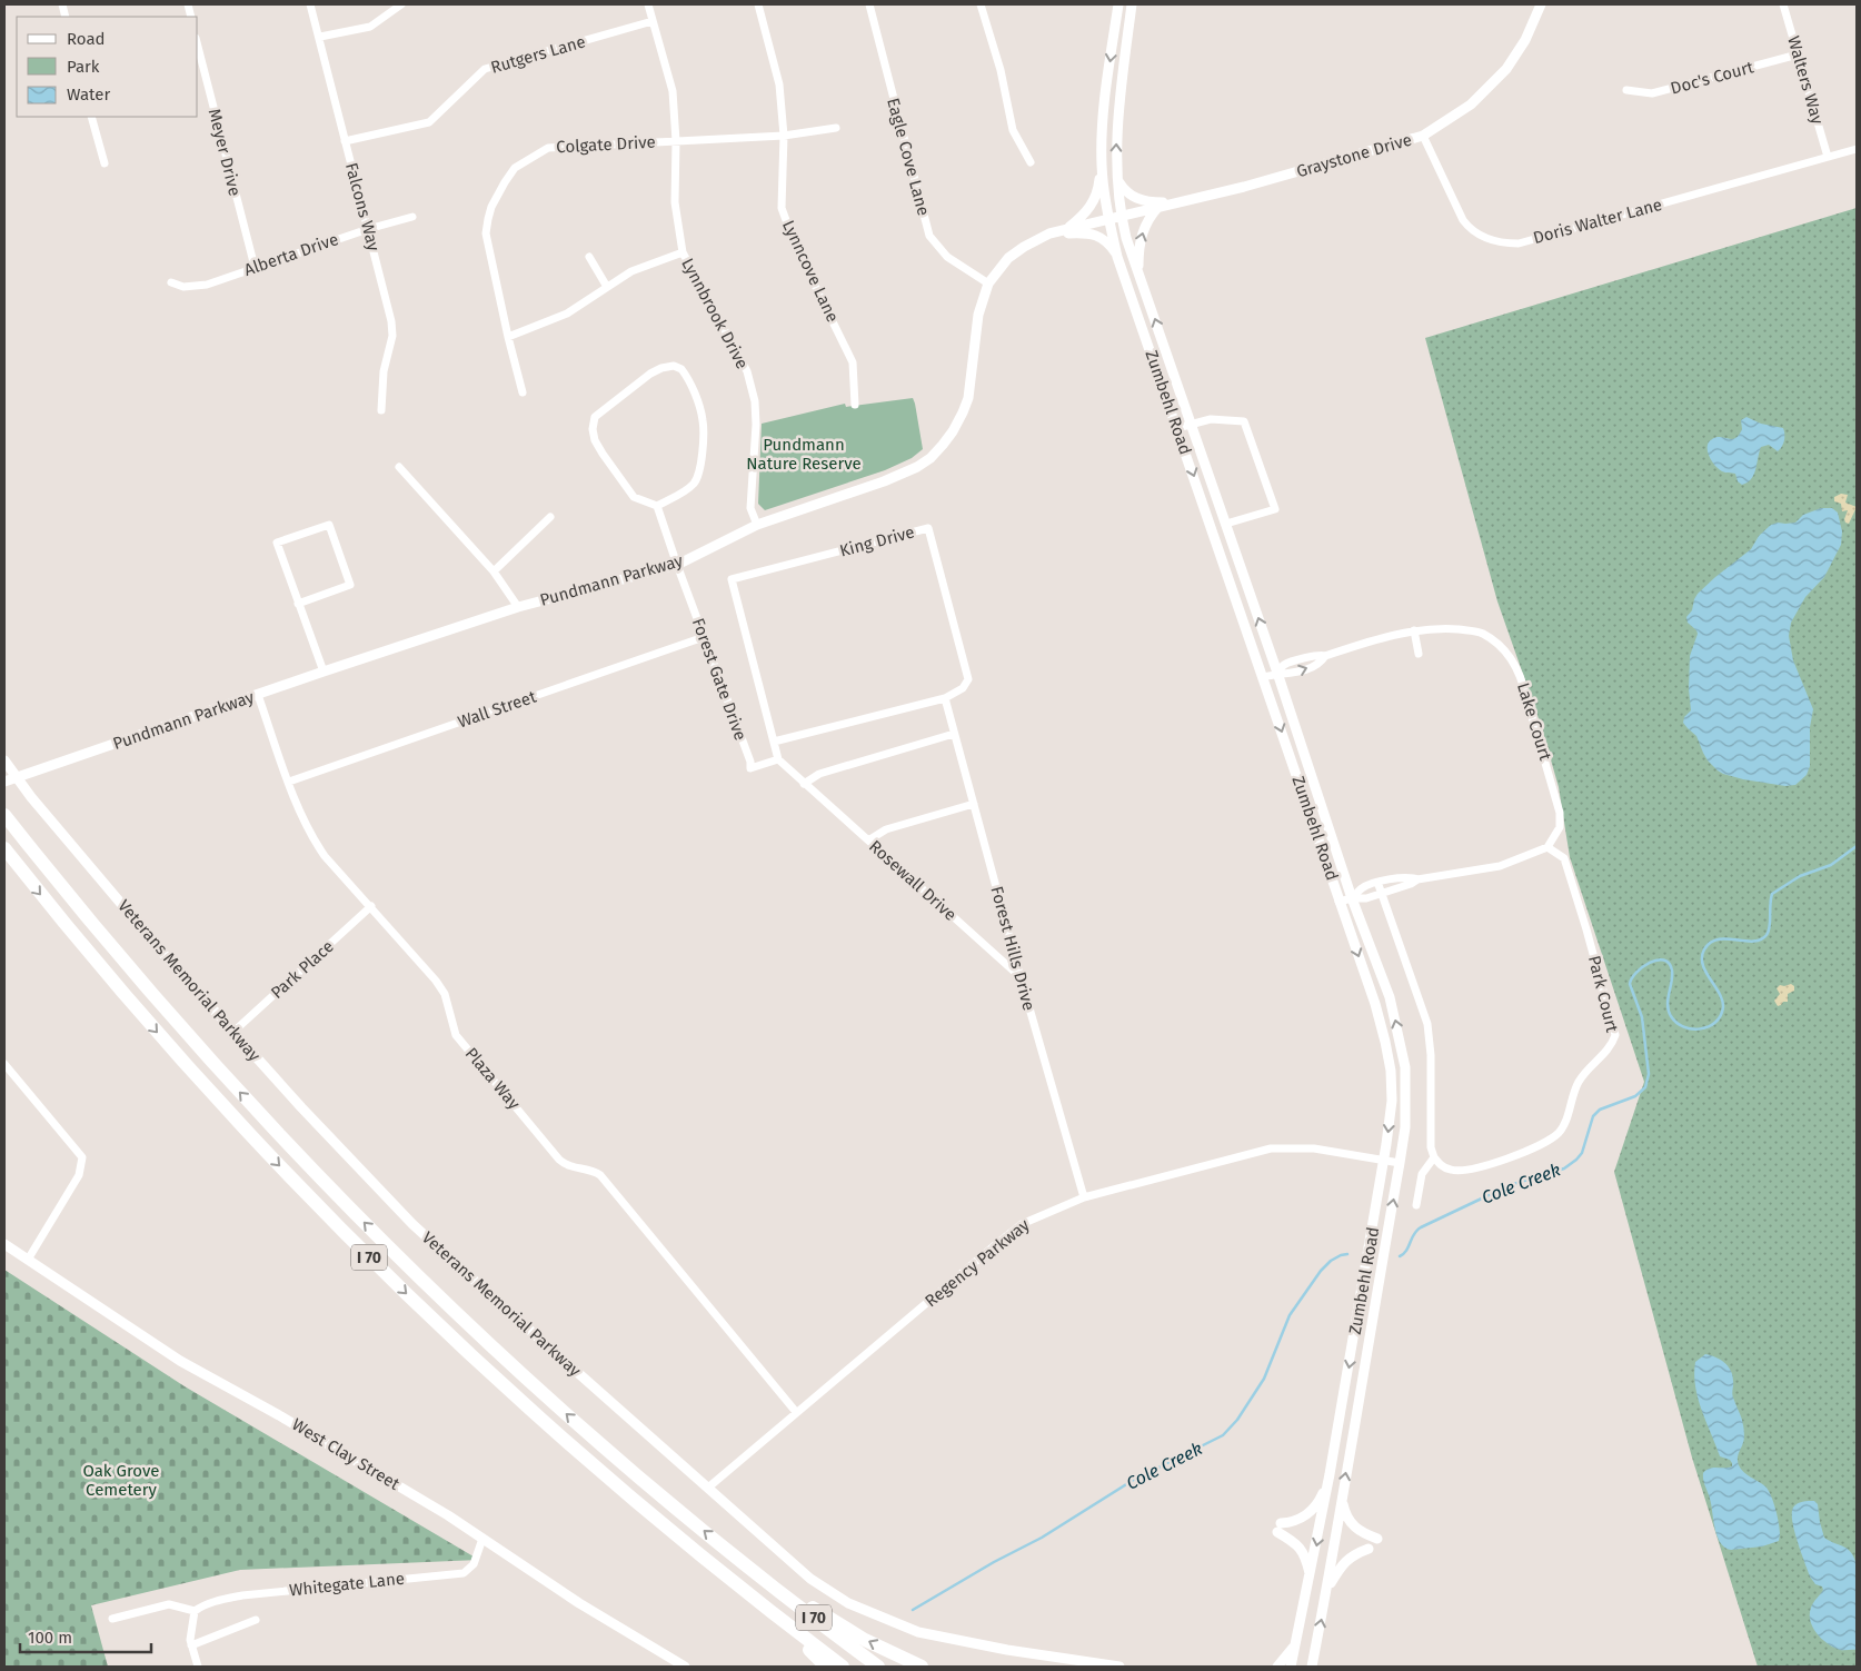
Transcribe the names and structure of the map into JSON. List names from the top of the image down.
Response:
{
  "streets": {
    "highway": ["I 70"],
    "main road": [
      "Graystone Drive",
      "Zumbehl Road",
      "Pundmann Parkway",
      "Veterans Memorial Parkway",
      "West Clay Street"
    ],
    "street": [
      "Rutgers Lane",
      "Doc's Court",
      "Walters Way",
      "Colgate Drive",
      "Meyer Drive",
      "Eagle Cove Lane",
      "Falcons Way",
      "Doris Walter Lane",
      "Alberta Drive",
      "Lynncove Lane",
      "Lynnbrook Drive",
      "King Drive",
      "Forest Gate Drive",
      "Wall Street",
      "Lake Court",
      "Rosewall Drive",
      "Forest Hills Drive",
      "Park Place",
      "Park Court",
      "Plaza Way",
      "Regency Parkway",
      "Whitegate Lane"
    ]
  },
  "crossings": [
    ["Rutgers Lane", "Falcons Way"],
    ["Rutgers Lane", "Lynnbrook Drive"],
    ["Doc's Court", "Walters Way"],
    ["Walters Way", "Doris Walter Lane"],
    ["Colgate Drive", "Lynncove Lane"],
    ["Colgate Drive", "Lynnbrook Drive"],
    ["Meyer Drive", "Alberta Drive"],
    ["Graystone Drive", "Doris Walter Lane"],
    ["Graystone Drive", "Zumbehl Road"],
    ["Graystone Drive", "Pundmann Parkway"],
    ["Eagle Cove Lane", "Pundmann Parkway"],
    ["Falcons Way", "Alberta Drive"],
    ["Lynnbrook Drive", "Pundmann Parkway"],
    ["Zumbehl Road", "Pundmann Parkway"],
    ["Zumbehl Road", "Lake Court"],
    ["Zumbehl Road", "Regency Parkway"],
    ["King Drive", "Forest Hills Drive"],
    ["Pundmann Parkway", "Forest Gate Drive"],
    ["Pundmann Parkway", "Plaza Way"],
    ["Forest Gate Drive", "Wall Street"],
    ["Forest Gate Drive", "Rosewall Drive"],
    ["Wall Street", "Plaza Way"],
    ["Lake Court", "Park Court"],
    ["Rosewall Drive", "Forest Hills Drive"],
    ["Forest Hills Drive", "Regency Parkway"],
    ["Park Place", "Veterans Memorial Parkway"],
    ["Park Place", "Plaza Way"],
    ["Veterans Memorial Parkway", "Regency Parkway"],
    ["Plaza Way", "Regency Parkway"],
    ["West Clay Street", "Whitegate Lane"]
  ],
  "water": ["Cole Creek"],
  "parks": ["Pundmann Nature Reserve", "Oak Grove Cemetery"],
  "legend": ["Road", "Park", "Water"],
  "scale_bar": "100 m"
}
